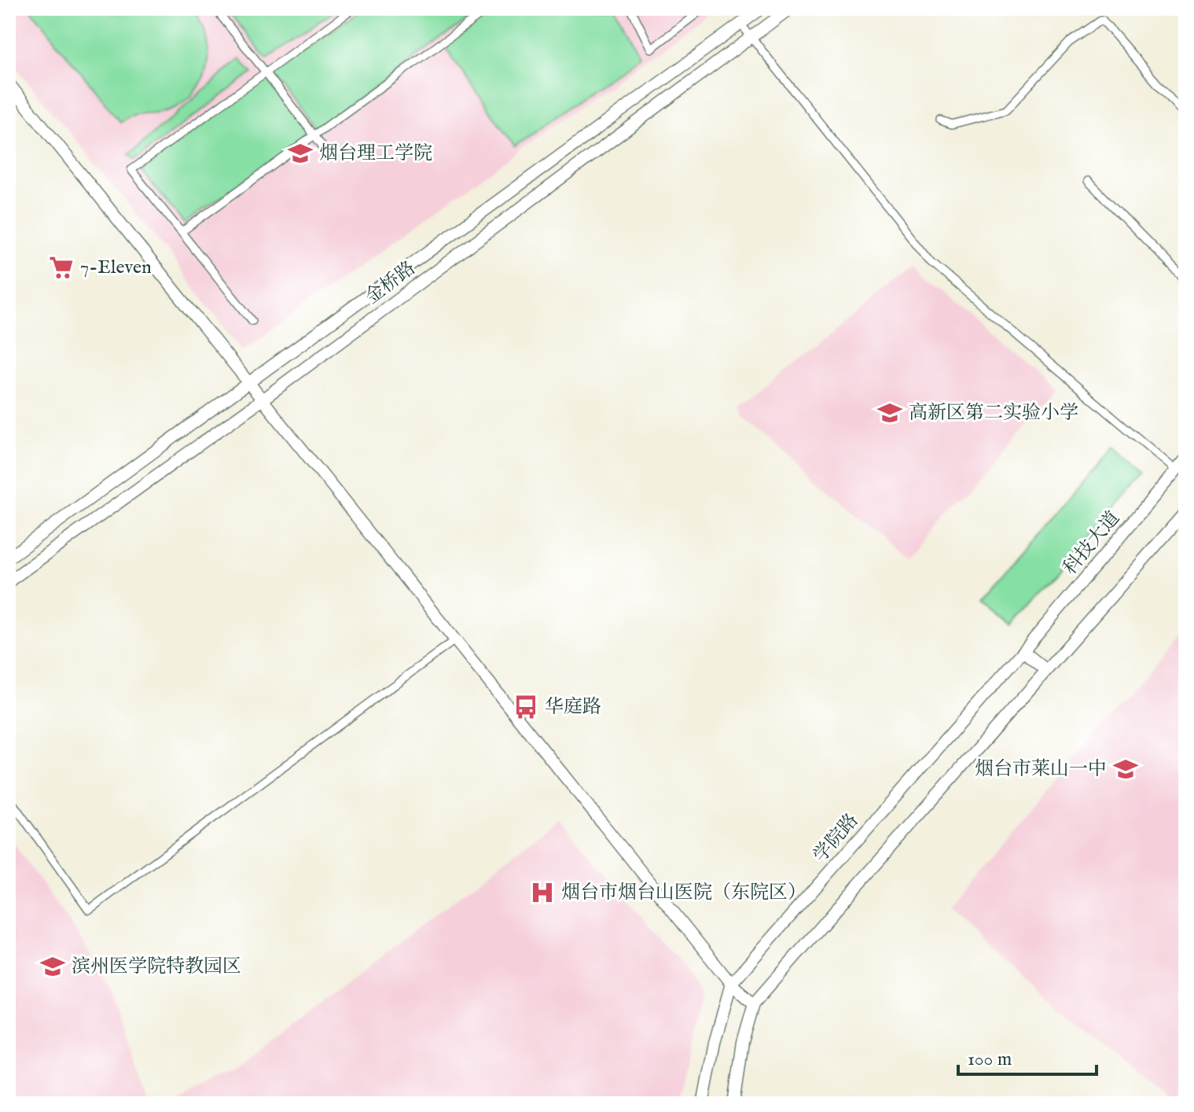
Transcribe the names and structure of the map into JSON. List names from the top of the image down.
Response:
{
  "streets": {
    "street": ["金桥路", "科技大道", "学院路"]
  },
  "crossings": [
    ["科技大道", "学院路"]
  ],
  "places": {
    "school or university": [
      "烟台理工学院",
      "高新区第二实验小学",
      "烟台市莱山一中",
      "滨州医学院特教园区"
    ],
    "supermarket": ["7-Eleven"],
    "bus stop": ["华庭路"],
    "hospital": ["烟台市烟台山医院（东院区）"]
  },
  "scale_bar": "100 m"
}
